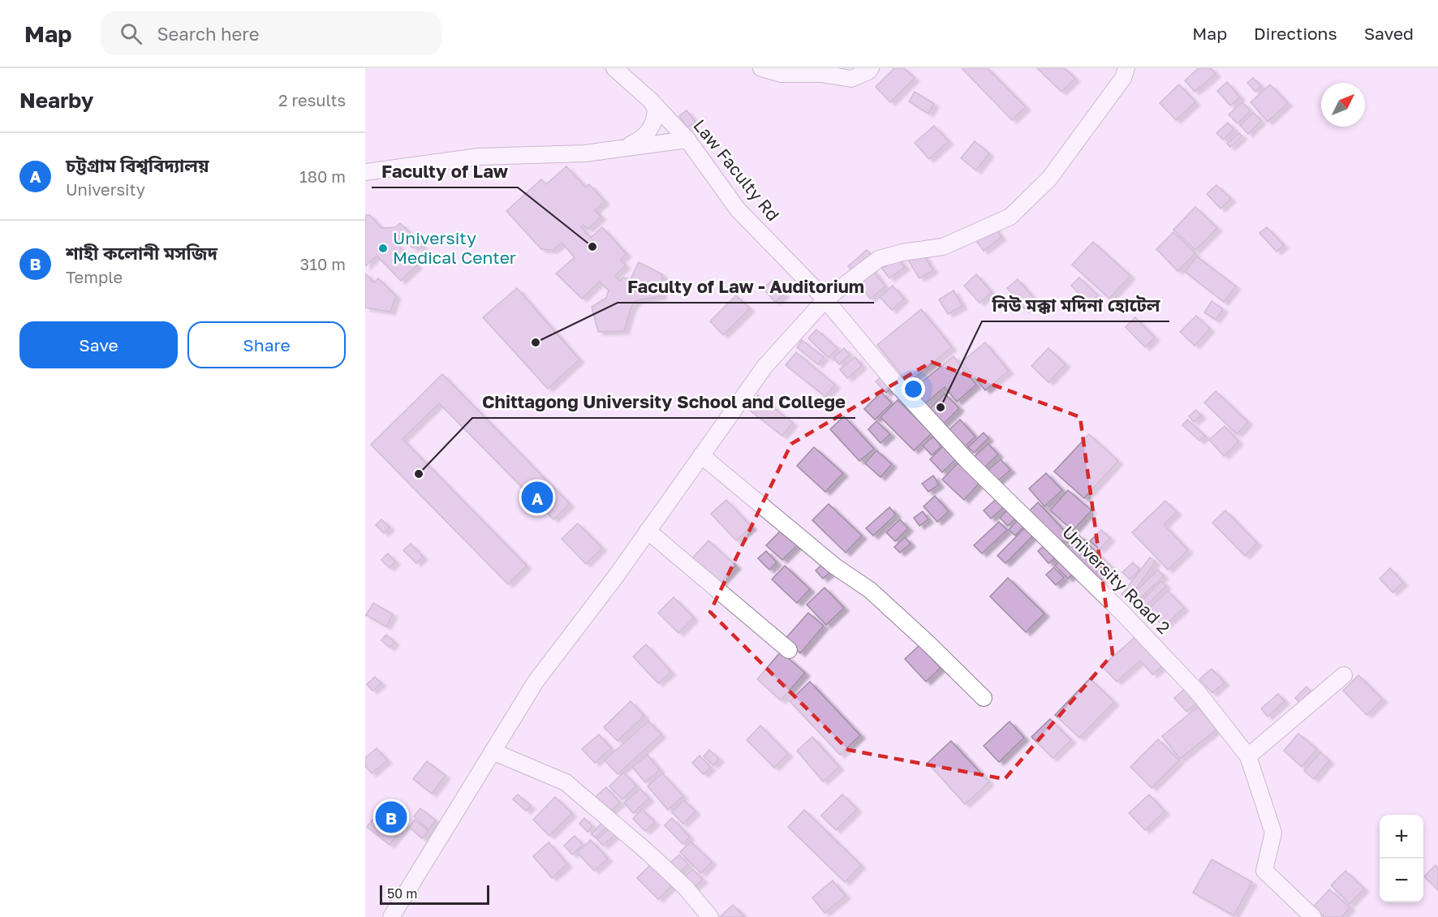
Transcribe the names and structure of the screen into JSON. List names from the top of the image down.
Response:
{
  "streets": {
    "street": ["Law Faculty Rd", "University Road 2"]
  },
  "crossings": [
    ["Law Faculty Rd", "University Road 2"]
  ],
  "places": [
    "Faculty of Law",
    "University Medical Center",
    "Faculty of Law - Auditorium",
    "নিউ মক্কা মদিনা হোটেল",
    "Chittagong University School and College"
  ],
  "scale_bar": "50 m",
  "north": "top right",
  "page": {
    "header": "Map",
    "search": "Search here",
    "nav": ["Map", "Directions", "Saved"],
    "heading": ["Nearby", "2 results"],
    "list": [
      {
        "mark": "A",
        "name": "চট্টগ্রাম বিশ্ববিদ্যালয়",
        "note": "University",
        "value": "180 m"
      },
      {
        "mark": "B",
        "name": "শাহী কলোনী মসজিদ",
        "note": "Temple",
        "value": "310 m"
      }
    ],
    "buttons": ["Save", "Share"],
    "pins": ["A", "B"],
    "map_buttons": ["+", "−"],
    "scale": "50 m"
  }
}
